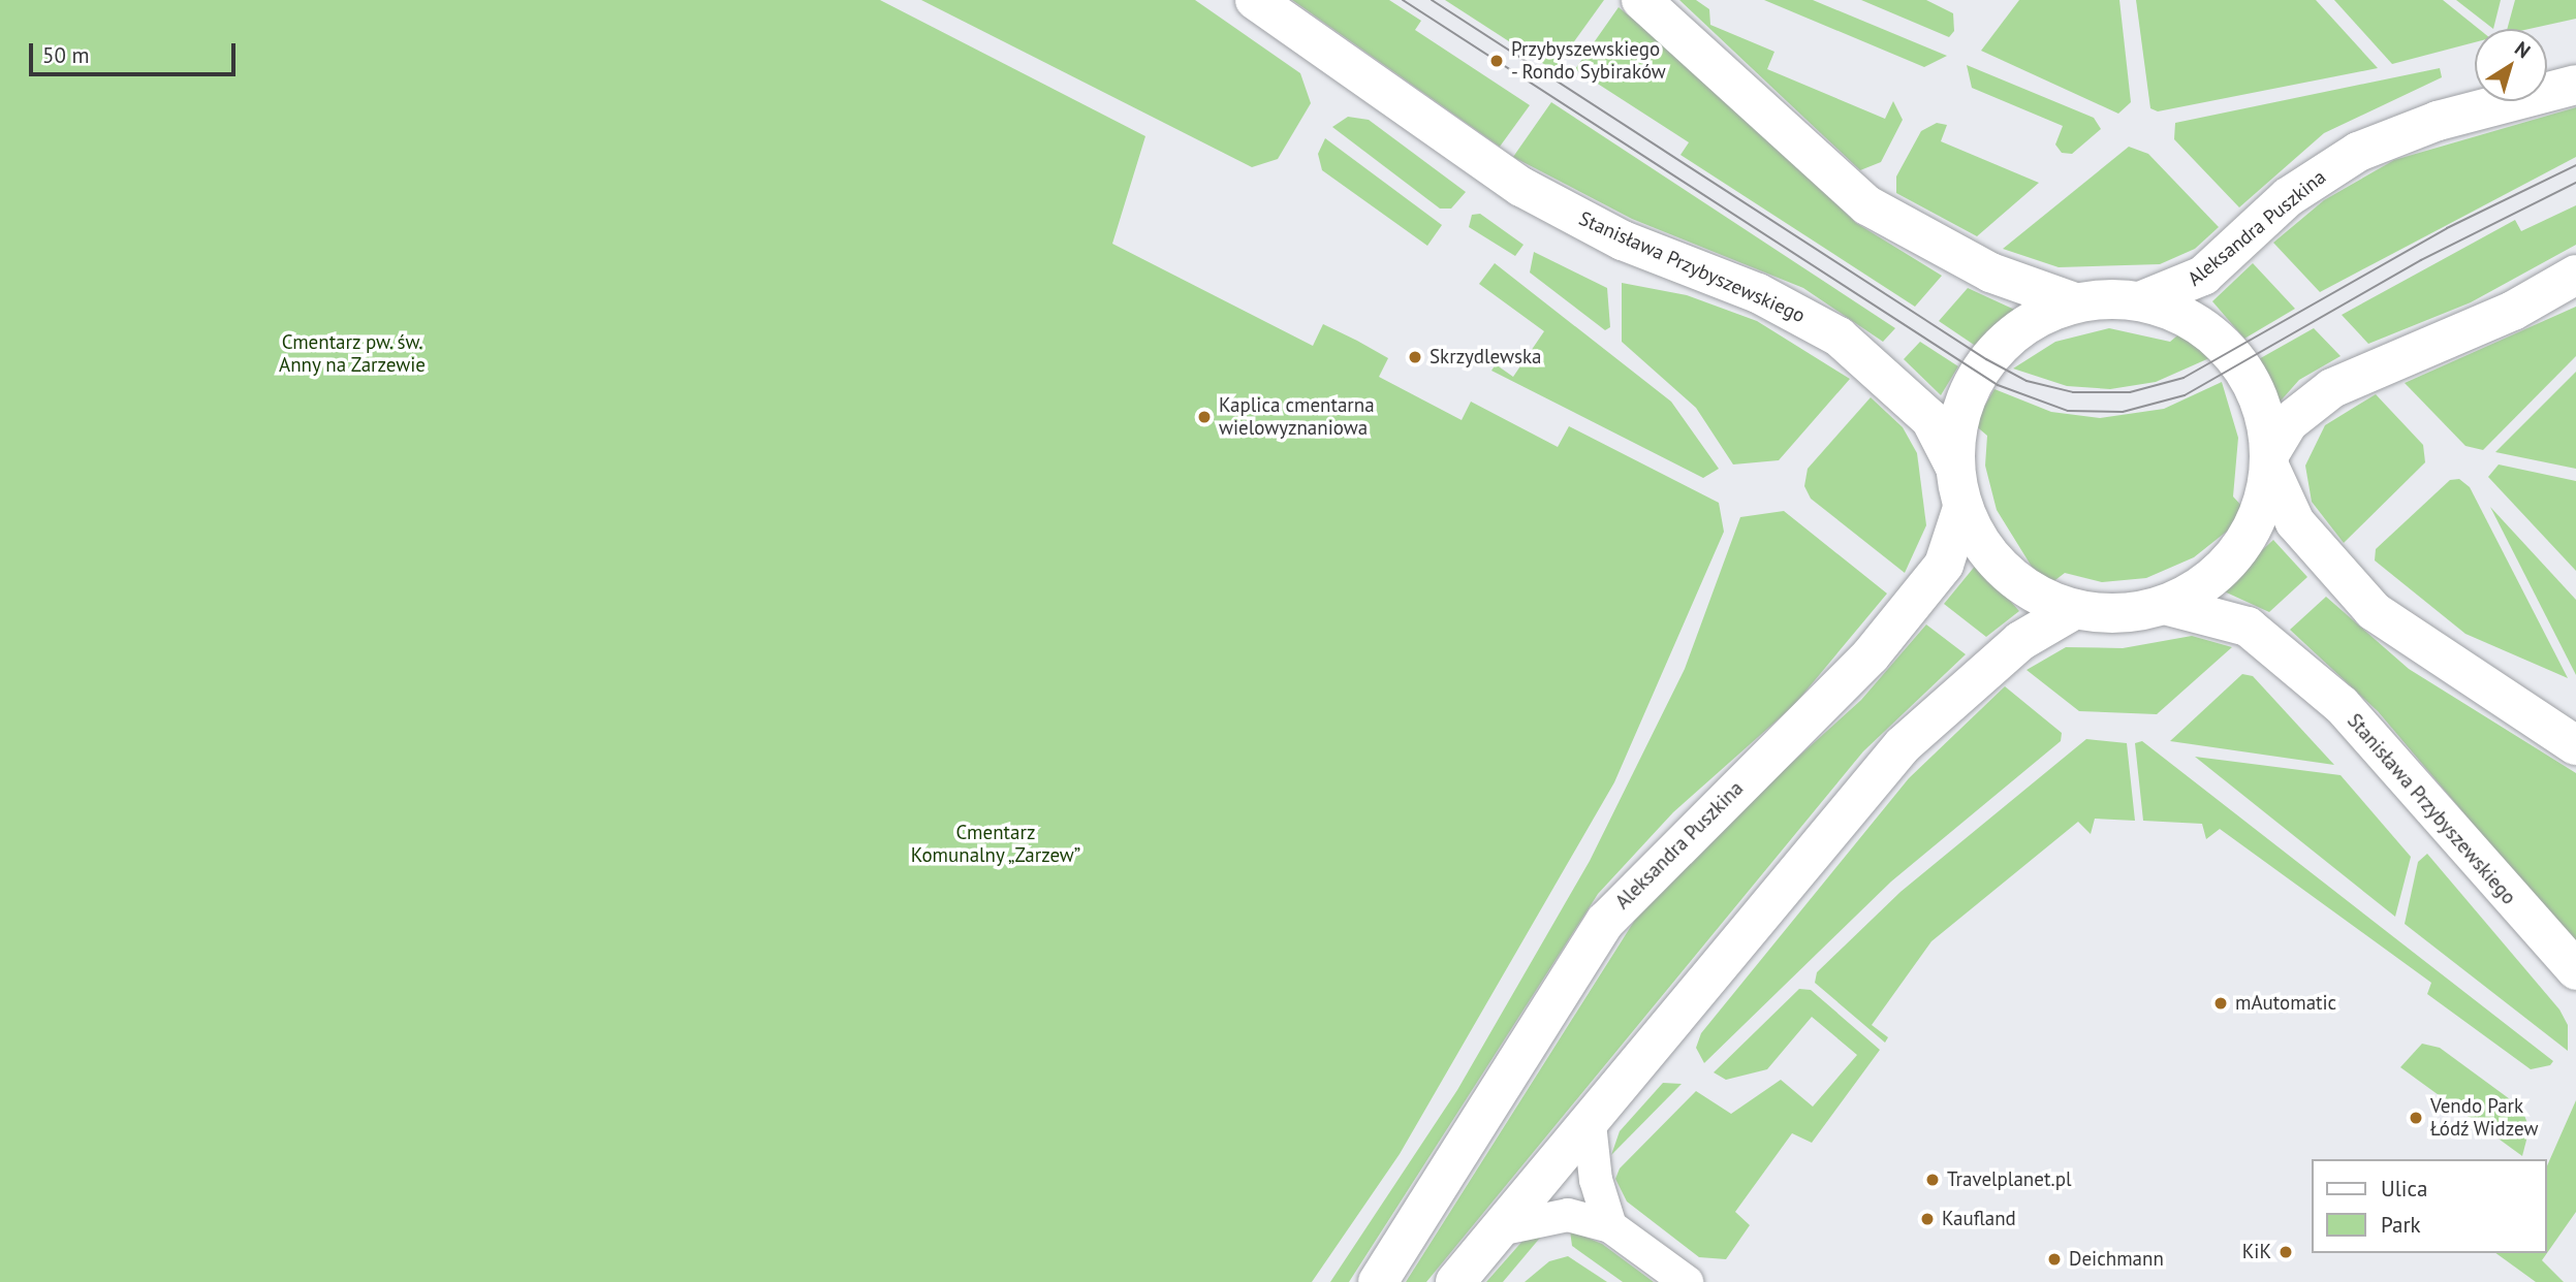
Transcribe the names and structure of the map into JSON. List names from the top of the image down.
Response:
{
  "streets": {
    "main road": ["Aleksandra Puszkina", "Stanisława Przybyszewskiego"]
  },
  "parks": ["Cmentarz pw. św. Anny na Zarzewie", "Cmentarz Komunalny „Zarzew”"],
  "places": [
    "Przybyszewskiego - Rondo Sybiraków",
    "Skrzydlewska",
    "Kaplica cmentarna wielowyznaniowa",
    "mAutomatic",
    "Vendo Park Łódź Widzew",
    "Travelplanet.pl",
    "Kaufland",
    "KiK",
    "Deichmann"
  ],
  "legend": ["Ulica", "Park"],
  "scale_bar": "50 m",
  "north": "top right"
}
